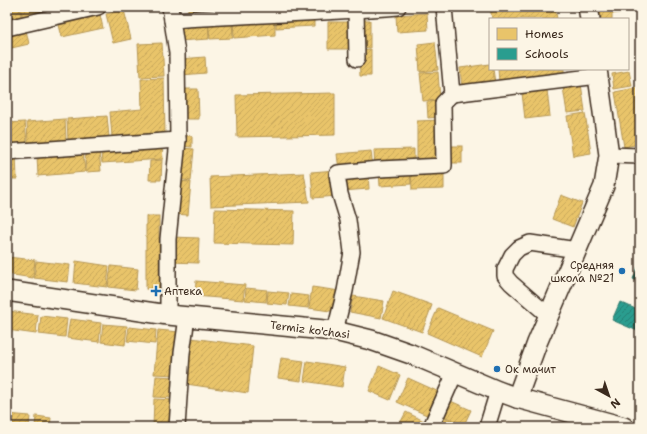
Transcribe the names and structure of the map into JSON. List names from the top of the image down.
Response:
{
  "streets": {
    "main road": ["Termiz ko'chasi"]
  },
  "places": {
    "other": ["Средняя школа №21", "Ок мачит"],
    "health": ["Аптека"]
  },
  "legend": ["Homes", "Schools"],
  "north": "bottom right"
}
